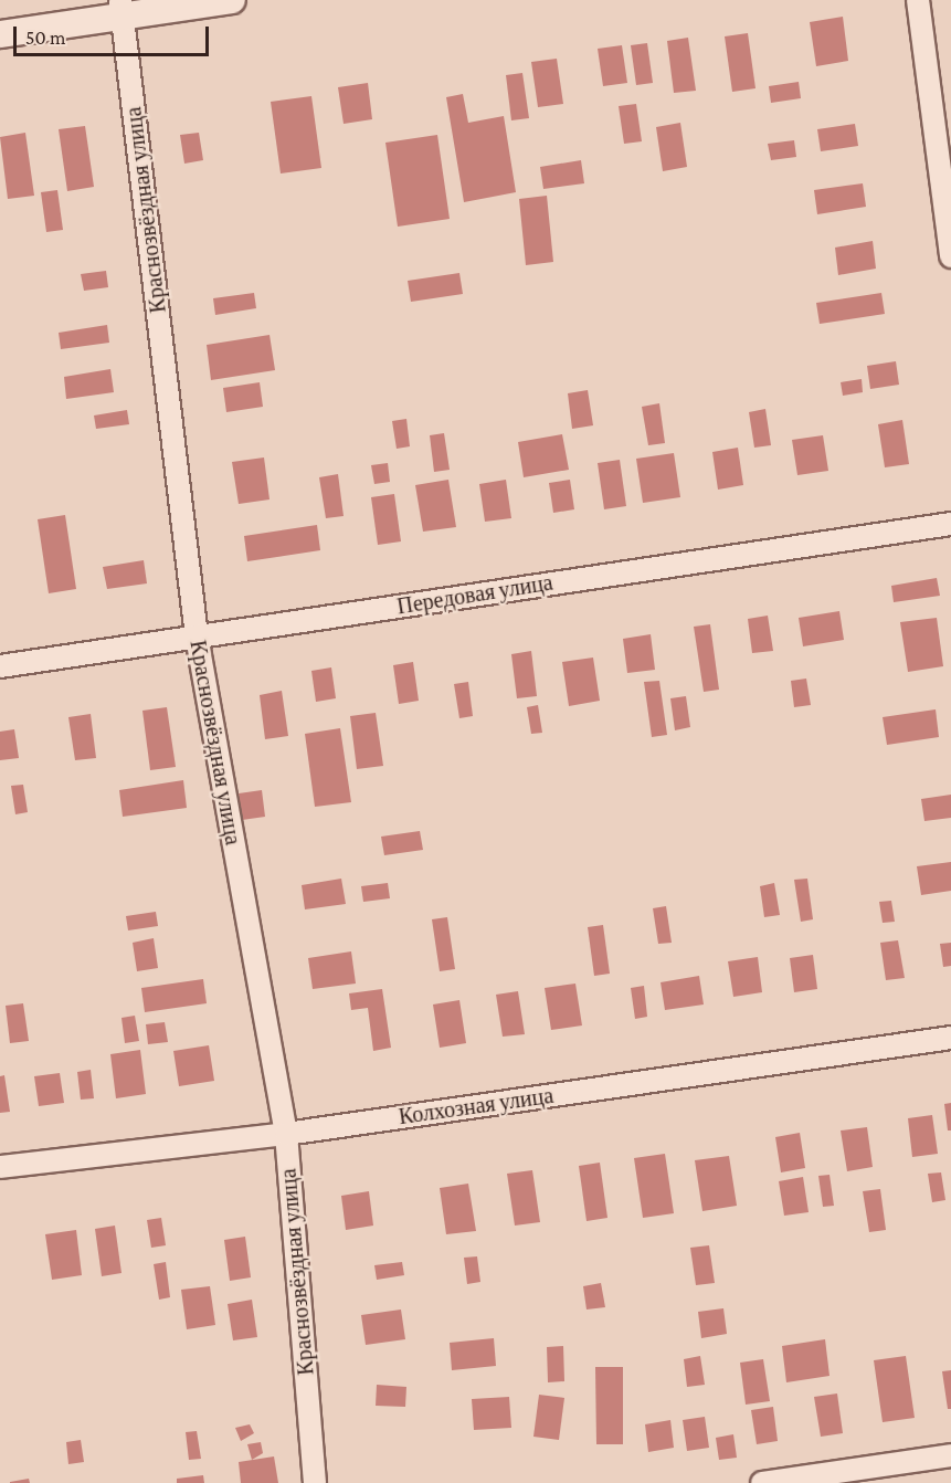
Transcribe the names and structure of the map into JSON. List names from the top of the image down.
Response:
{
  "streets": {
    "street": ["Краснозвёздная улица", "Передовая улица", "Колхозная улица"]
  },
  "crossings": [
    ["Краснозвёздная улица", "Передовая улица"],
    ["Краснозвёздная улица", "Колхозная улица"]
  ],
  "scale_bar": "50 m"
}
